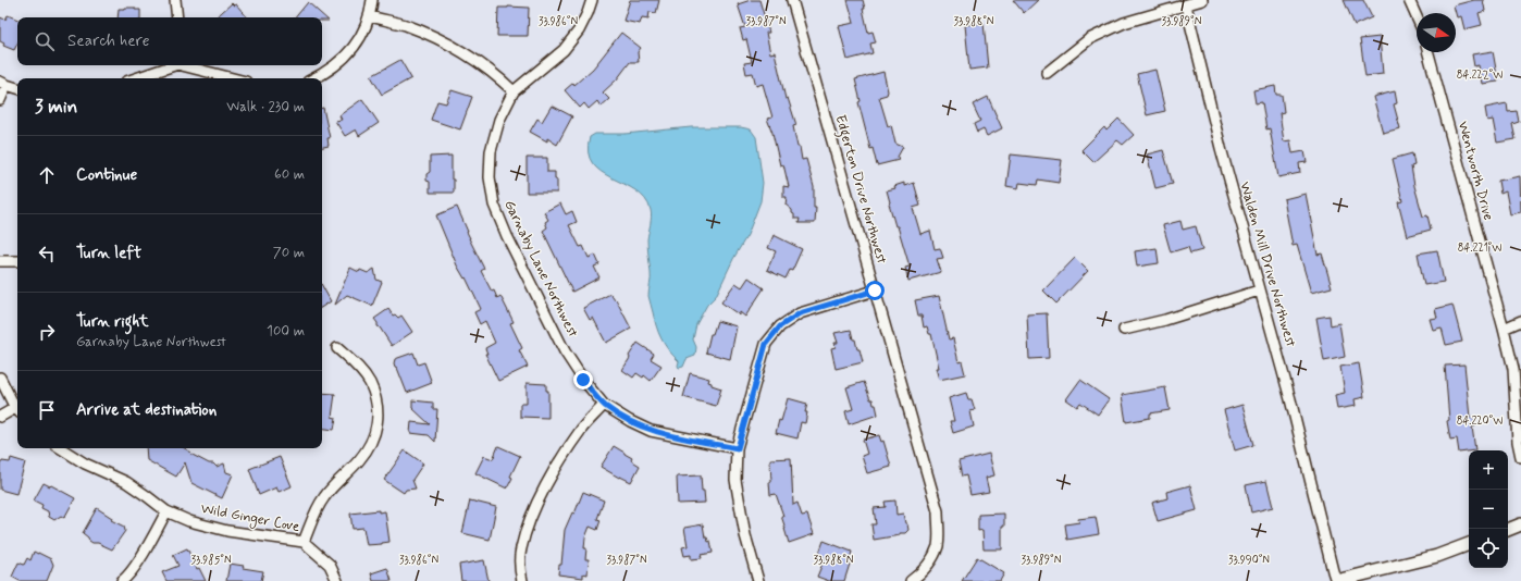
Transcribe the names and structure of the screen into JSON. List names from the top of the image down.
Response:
{
  "streets": {
    "street": [
      "Wentworth Drive",
      "Edgerton Drive Northwest",
      "Walden Mill Drive Northwest",
      "Garnaby Lane Northwest",
      "Wild Ginger Cove"
    ]
  },
  "north": "right",
  "page": {
    "search": "Search here",
    "heading": ["3 min", "Walk · 230 m"],
    "list": [
      ["Continue", "60 m"],
      ["Turn left", "70 m"],
      ["Turn right", "Garnaby Lane Northwest", "100 m"],
      "Arrive at destination"
    ],
    "map_buttons": ["+", "−"]
  },
  "coordinates": [
    "33.986°N",
    "33.987°N",
    "33.988°N",
    "33.989°N",
    "84.222°W",
    "84.221°W",
    "84.220°W",
    "33.985°N",
    "33.990°N"
  ]
}
